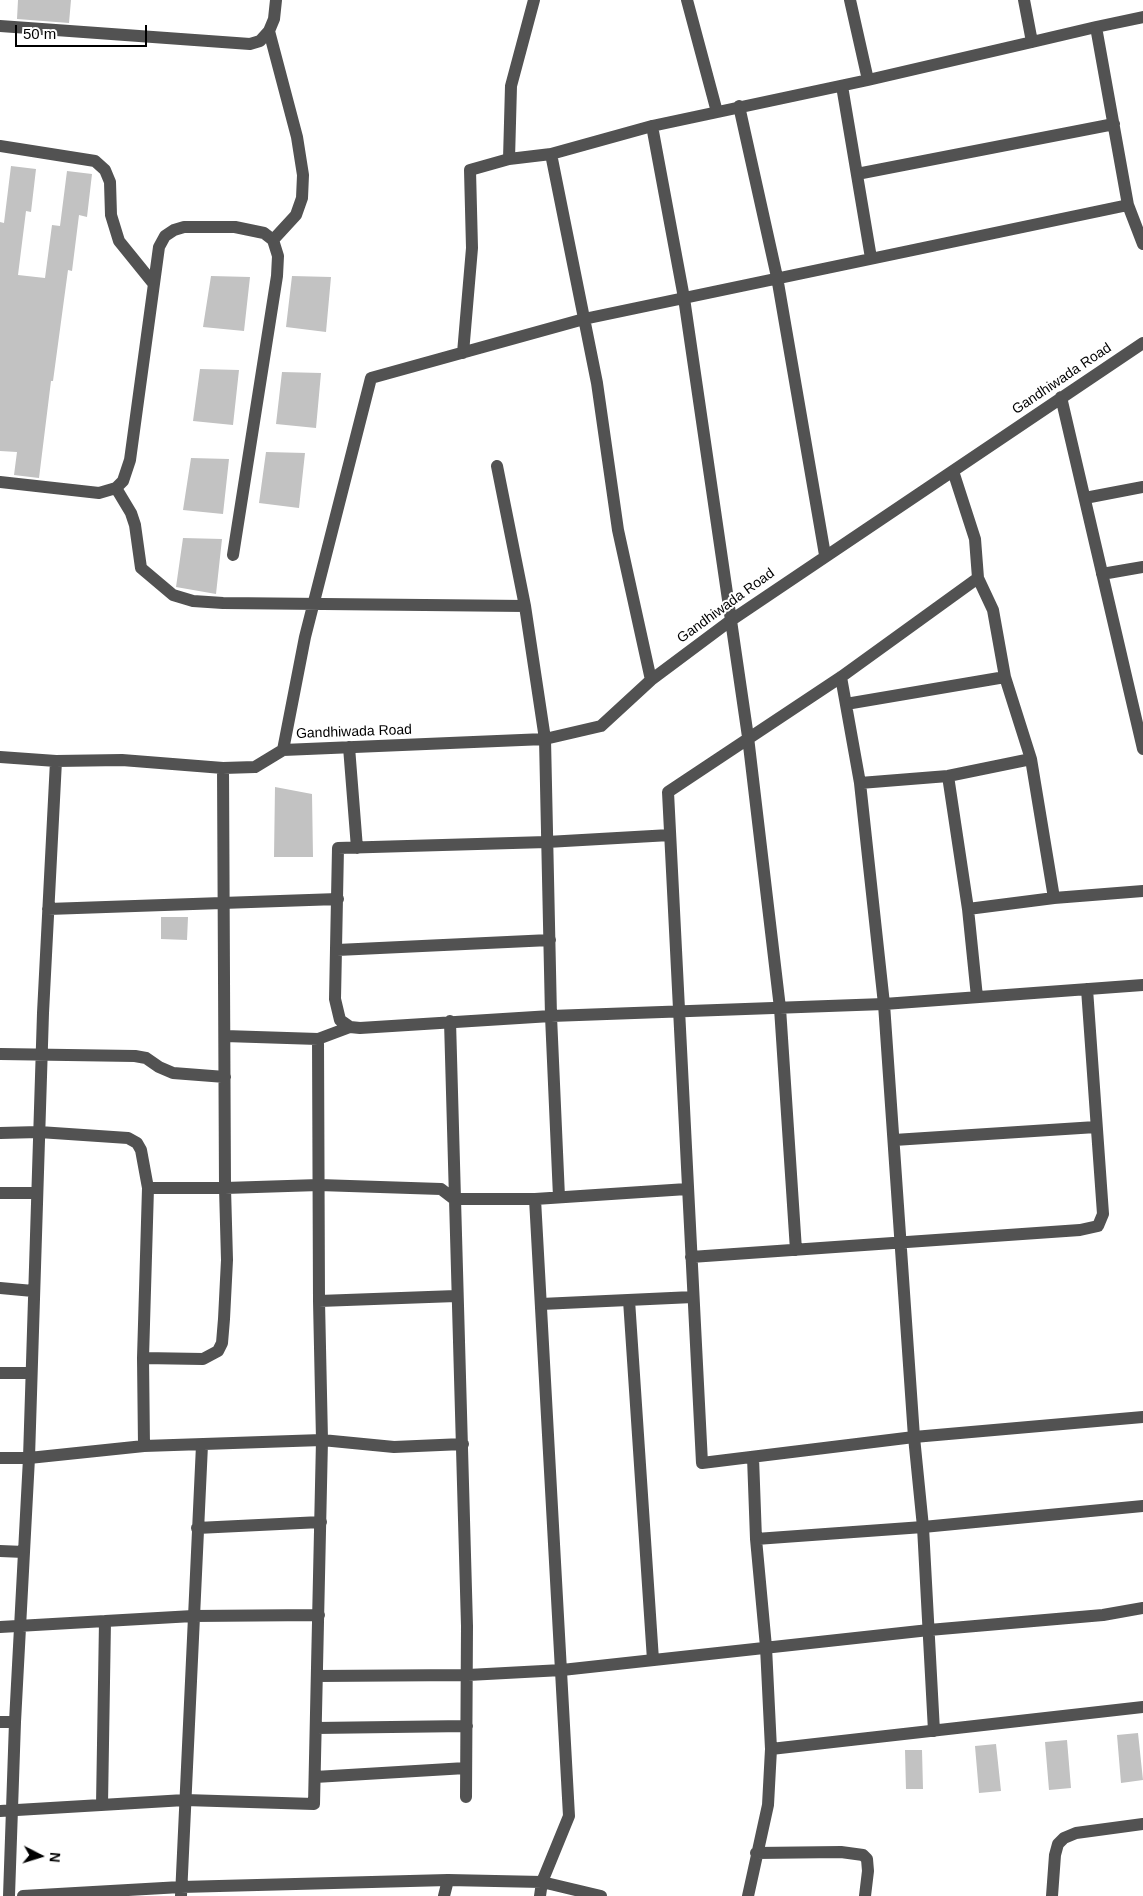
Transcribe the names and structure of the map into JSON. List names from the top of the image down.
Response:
{
  "streets": {
    "street": ["Gandhiwada Road"]
  },
  "scale_bar": "50 m",
  "north": "right"
}
